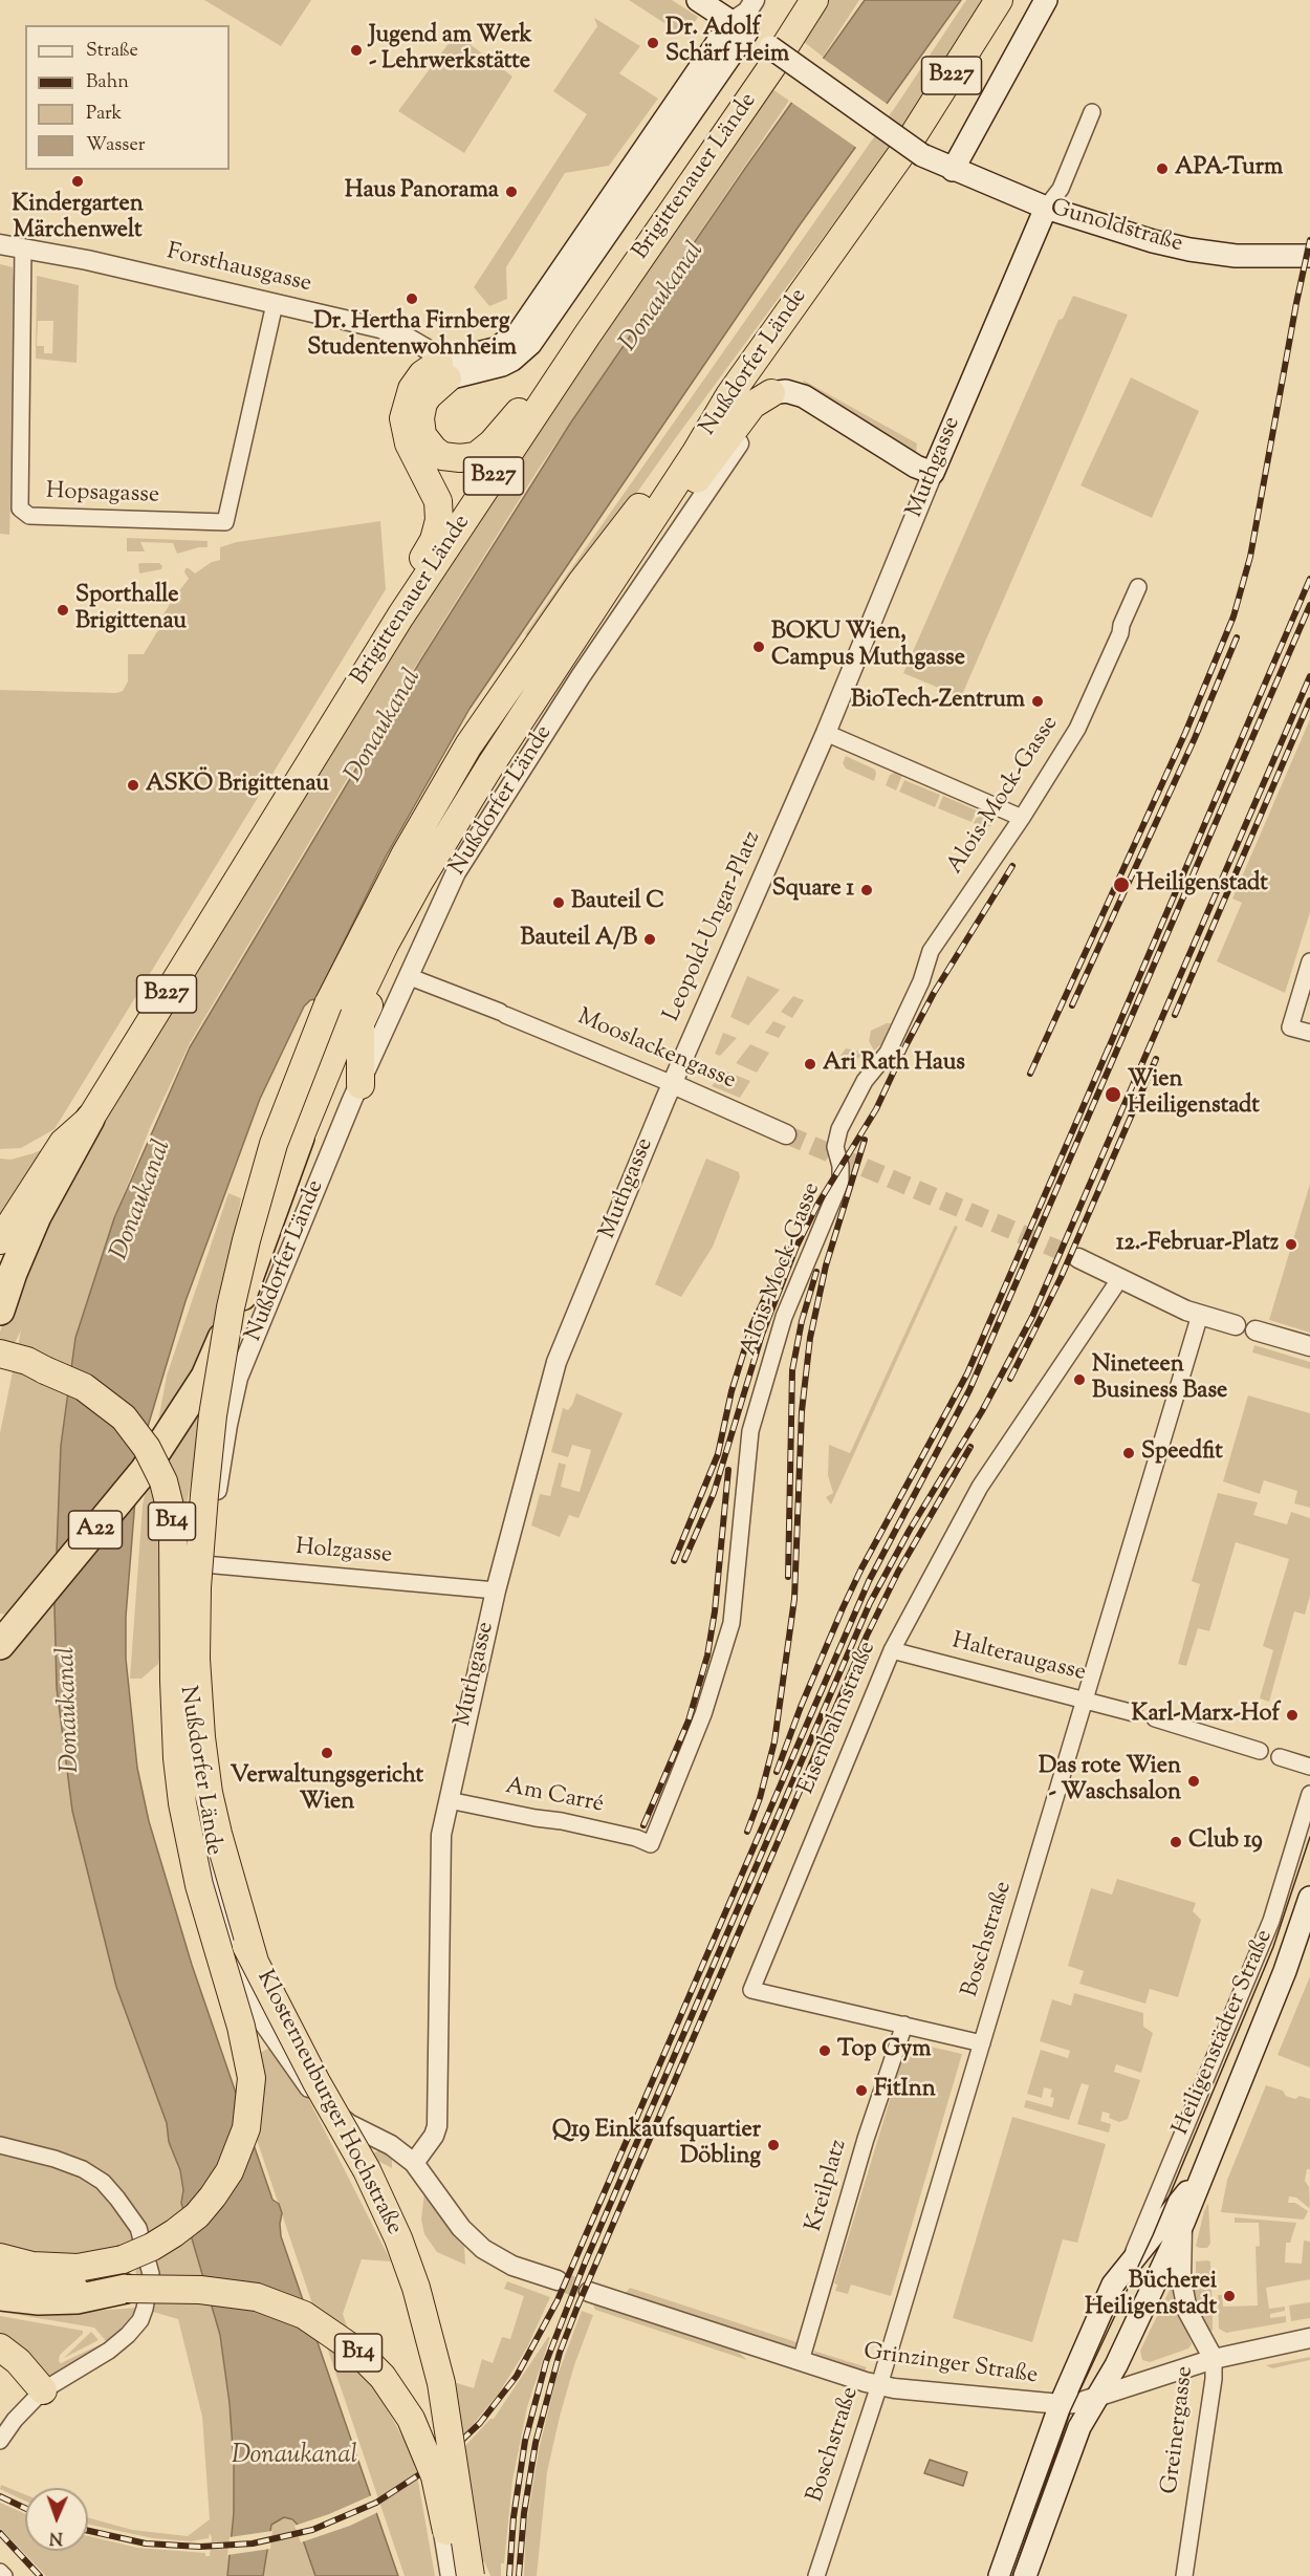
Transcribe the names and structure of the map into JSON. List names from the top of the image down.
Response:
{
  "streets": {
    "highway": [
      "B227",
      "Brigittenauer Lände",
      "Nußdorfer Lände",
      "B14",
      "A22",
      "Klosterneuburger Hochstraße"
    ],
    "main road": ["Gunoldstraße", "Muthgasse", "Heiligenstädter Straße"],
    "street": [
      "Forsthausgasse",
      "Hopsagasse",
      "Alois-Mock-Gasse",
      "Leopold-Ungar-Platz",
      "Mooslackengasse",
      "Holzgasse",
      "Halteraugasse",
      "Eisenbahnstraße",
      "Am Carré",
      "Boschstraße",
      "Kreilplatz",
      "Grinzinger Straße",
      "Greinergasse"
    ]
  },
  "crossings": [
    ["B227", "Gunoldstraße"],
    ["B227", "Nußdorfer Lände"],
    ["Gunoldstraße", "Nußdorfer Lände"],
    ["Gunoldstraße", "Muthgasse"],
    ["Forsthausgasse", "Hopsagasse"],
    ["Nußdorfer Lände", "Muthgasse"],
    ["Nußdorfer Lände", "Mooslackengasse"],
    ["Nußdorfer Lände", "A22"],
    ["Nußdorfer Lände", "Holzgasse"],
    ["Muthgasse", "Leopold-Ungar-Platz"],
    ["Muthgasse", "Mooslackengasse"],
    ["Muthgasse", "Holzgasse"],
    ["Muthgasse", "Am Carré"],
    ["Alois-Mock-Gasse", "Am Carré"],
    ["Leopold-Ungar-Platz", "Mooslackengasse"],
    ["B14", "Klosterneuburger Hochstraße"],
    ["Halteraugasse", "Eisenbahnstraße"],
    ["Halteraugasse", "Boschstraße"],
    ["Eisenbahnstraße", "Boschstraße"],
    ["Eisenbahnstraße", "Kreilplatz"],
    ["Boschstraße", "Grinzinger Straße"],
    ["Heiligenstädter Straße", "Grinzinger Straße"],
    ["Heiligenstädter Straße", "Greinergasse"],
    ["Kreilplatz", "Grinzinger Straße"],
    ["Grinzinger Straße", "Greinergasse"]
  ],
  "water": ["Donaukanal"],
  "places": [
    "Dr. Adolf Schärf Heim",
    "Jugend am Werk - Lehrwerkstätte",
    "APA-Turm",
    "Kindergarten Märchenwelt",
    "Haus Panorama",
    "Dr. Hertha Firnberg Studentenwohnheim",
    "Sporthalle Brigittenau",
    "BOKU Wien, Campus Muthgasse",
    "BioTech-Zentrum",
    "ASKÖ Brigittenau",
    "Heiligenstadt",
    "Square 1",
    "Bauteil C",
    "Bauteil A/B",
    "Ari Rath Haus",
    "Wien Heiligenstadt",
    "12.-Februar-Platz",
    "Nineteen Business Base",
    "Speedfit",
    "Karl-Marx-Hof",
    "Verwaltungsgericht Wien",
    "Das rote Wien - Waschsalon",
    "Club 19",
    "Top Gym",
    "FitInn",
    "Q19 Einkaufsquartier Döbling",
    "Bücherei Heiligenstadt"
  ],
  "legend": [
    "Straße",
    "Bahn",
    "Park",
    "Wasser"
  ],
  "north": "bottom"
}
